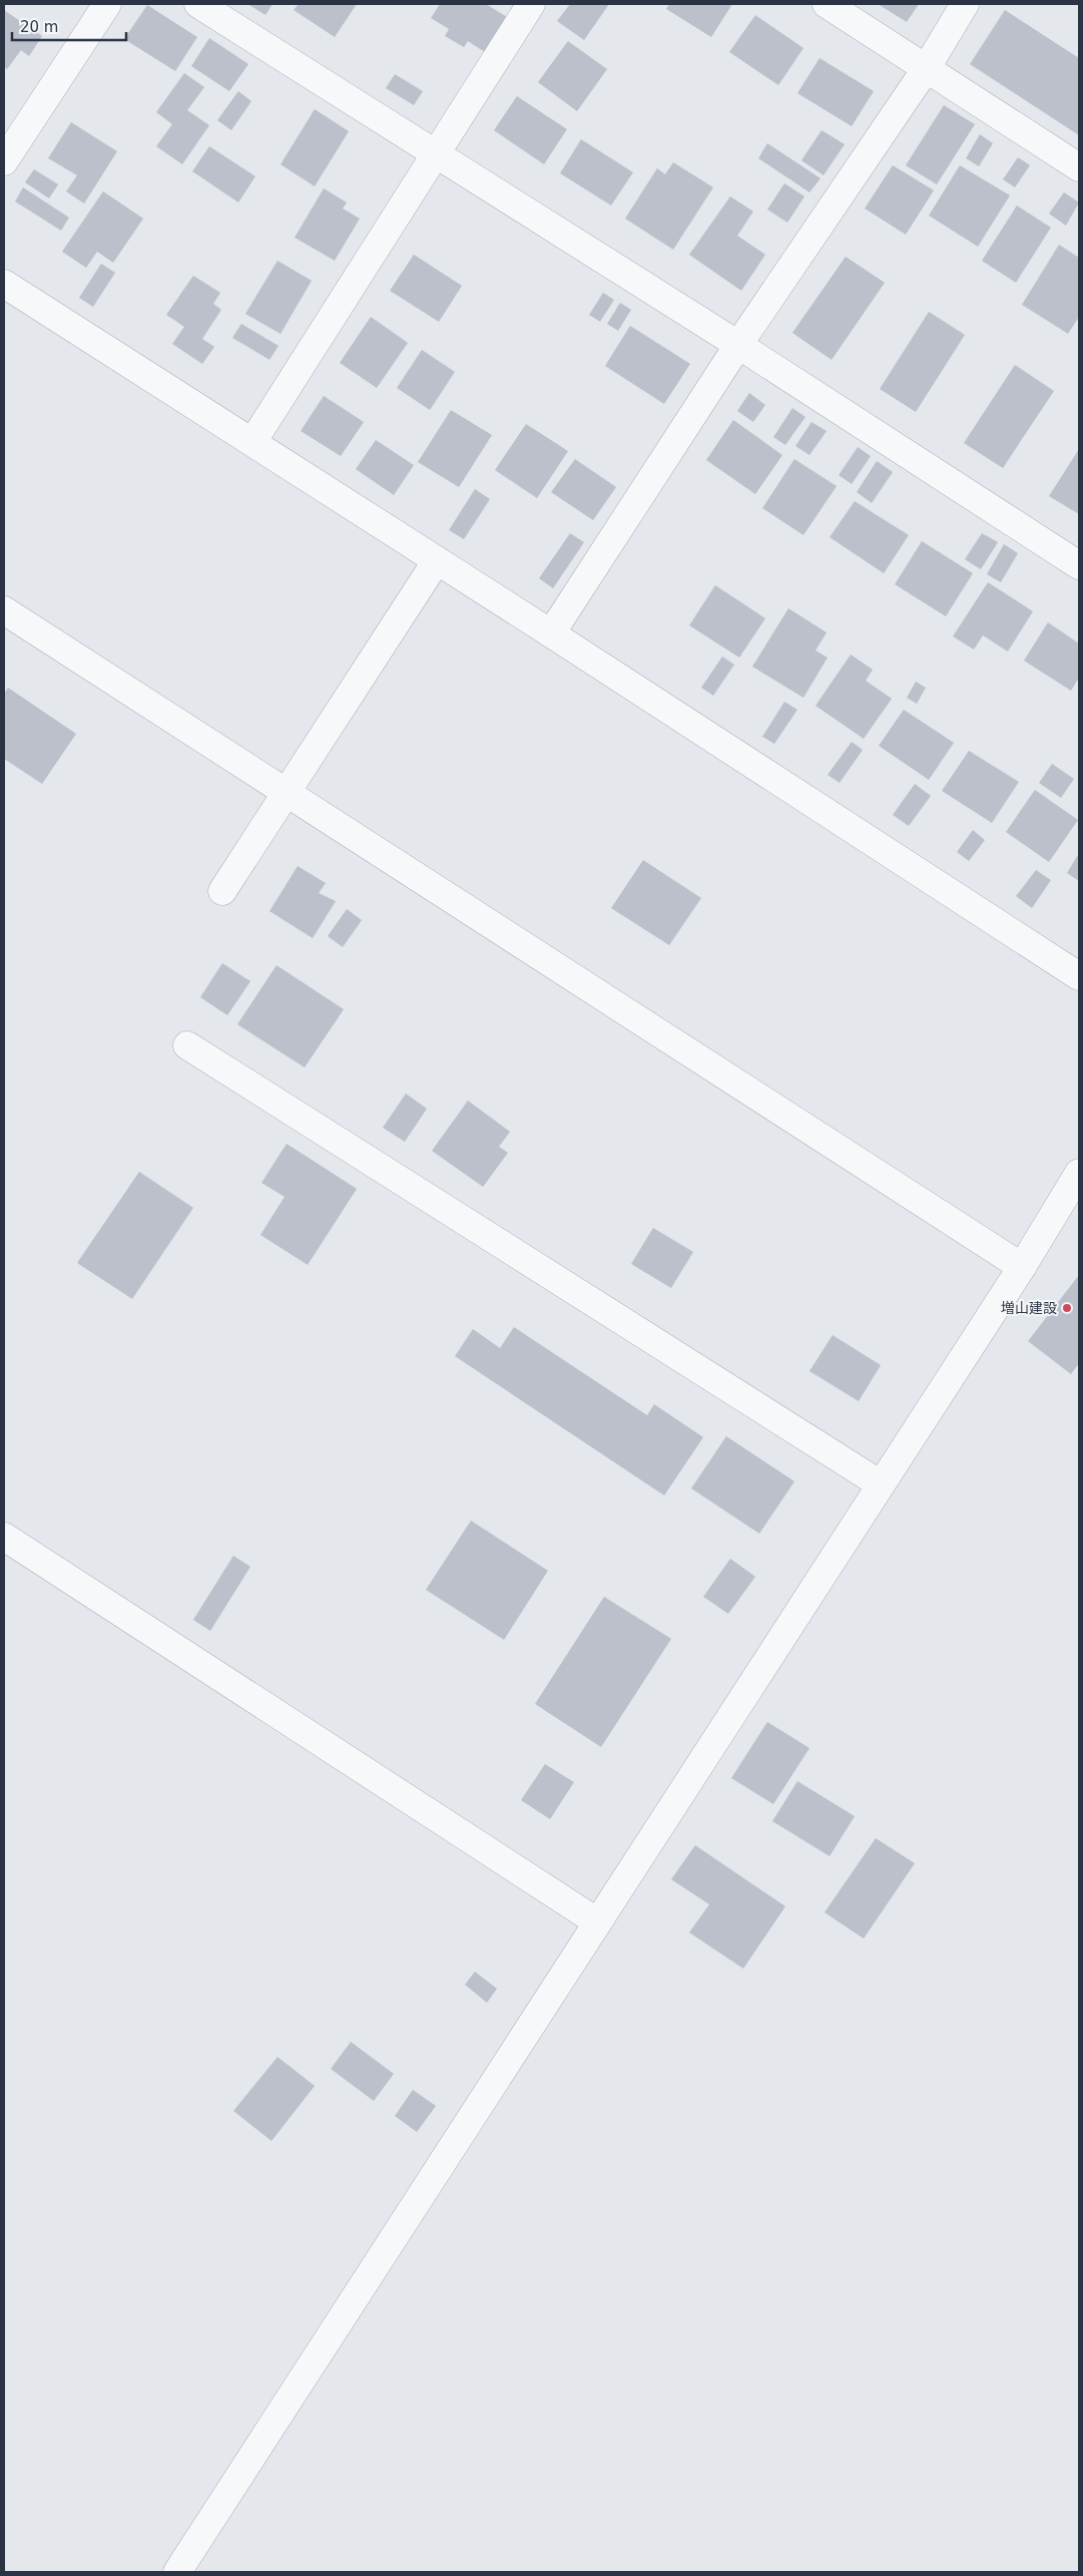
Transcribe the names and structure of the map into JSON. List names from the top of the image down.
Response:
{
  "places": ["増山建設"],
  "scale_bar": "20 m"
}
